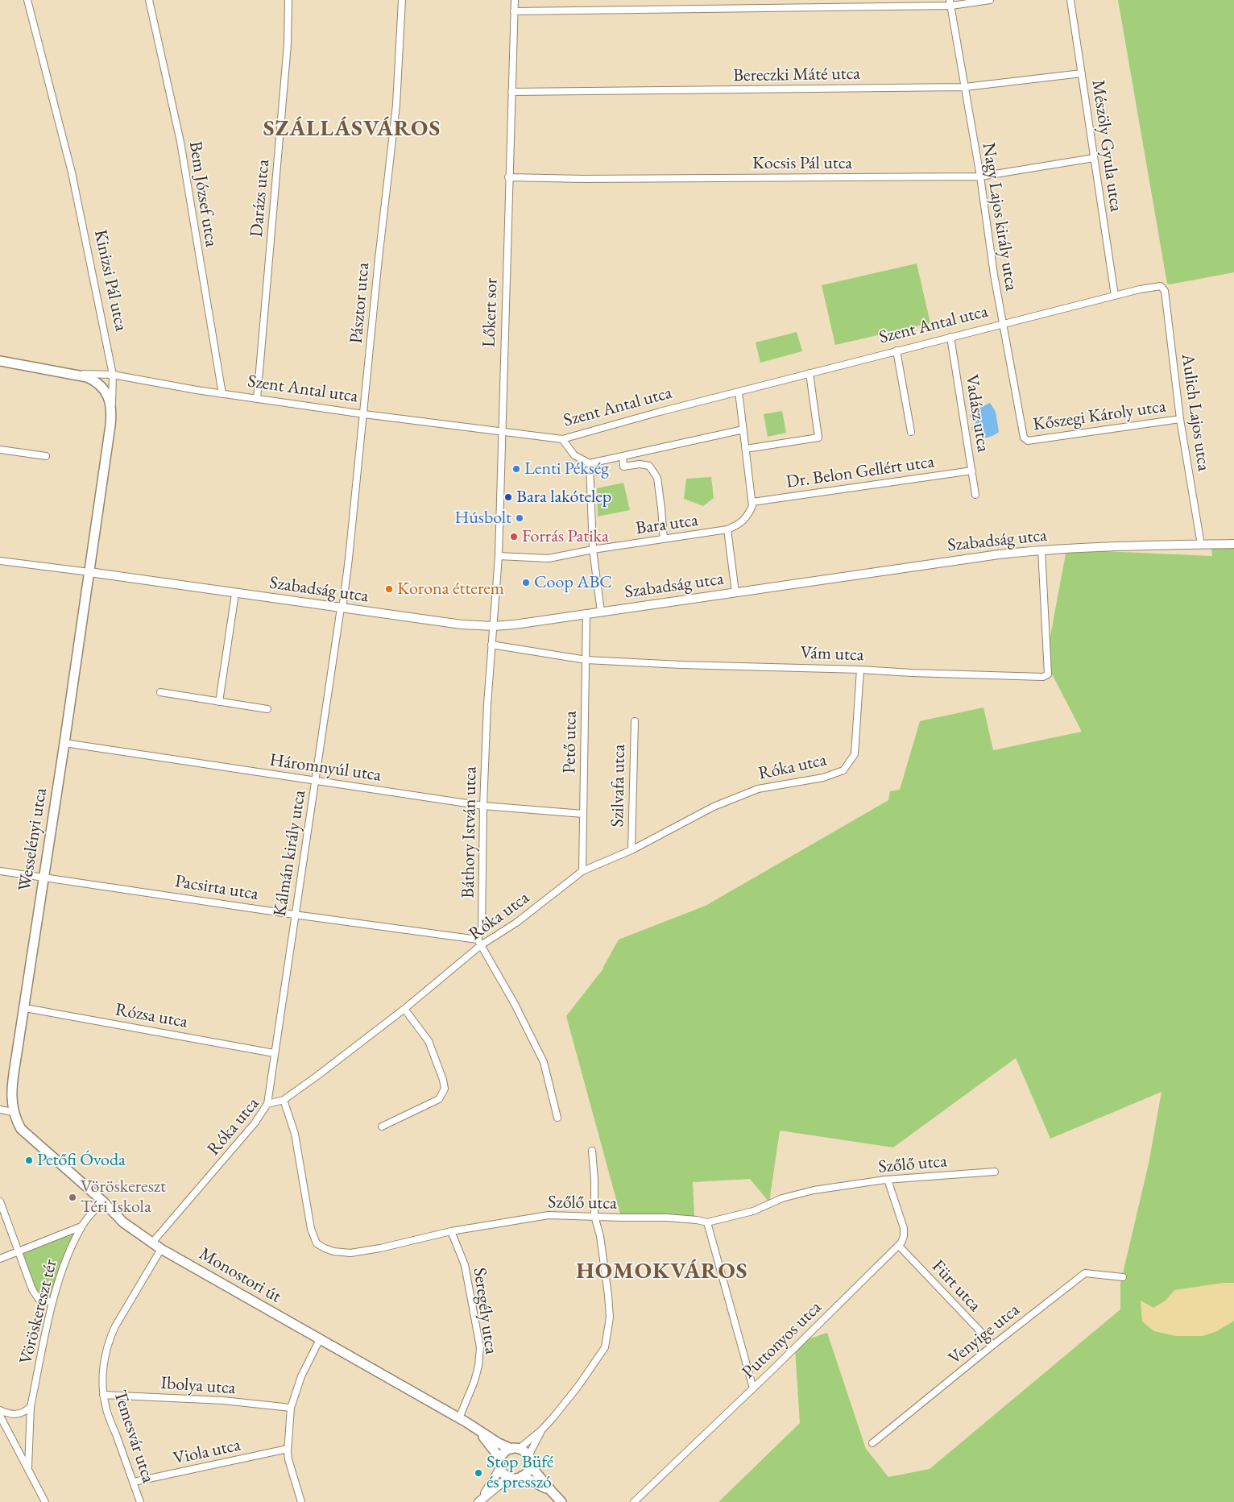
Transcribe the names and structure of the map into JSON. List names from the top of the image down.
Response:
{
  "streets": {
    "main road": [
      "Kinizsi Pál utca",
      "Szent Antal utca",
      "Szabadság utca",
      "Wesselényi utca",
      "Monostori út"
    ],
    "street": [
      "Bereczki Máté utca",
      "Mészöly Gyula utca",
      "Kocsis Pál utca",
      "Bem József utca",
      "Darázs utca",
      "Nagy Lajos király utca",
      "Pásztor utca",
      "Lőkert sor",
      "Aulich Lajos utca",
      "Vadász utca",
      "Kőszegi Károly utca",
      "Dr. Belon Gellért utca",
      "Bara utca",
      "Vám utca",
      "Pető utca",
      "Róka utca",
      "Háromnyúl utca",
      "Szilvafa utca",
      "Báthory István utca",
      "Kálmán király utca",
      "Pacsirta utca",
      "Rózsa utca",
      "Szőlő utca",
      "Fürt utca",
      "Seregély utca",
      "Vöröskereszt tér",
      "Venyige utca",
      "Puttonyos utca",
      "Ibolya utca",
      "Temesvár utca",
      "Viola utca"
    ]
  },
  "crossings": [
    ["Bereczki Máté utca", "Mészöly Gyula utca"],
    ["Bereczki Máté utca", "Nagy Lajos király utca"],
    ["Bereczki Máté utca", "Lőkert sor"],
    ["Mészöly Gyula utca", "Kocsis Pál utca"],
    ["Mészöly Gyula utca", "Szent Antal utca"],
    ["Kocsis Pál utca", "Nagy Lajos király utca"],
    ["Kocsis Pál utca", "Lőkert sor"],
    ["Bem József utca", "Szent Antal utca"],
    ["Darázs utca", "Szent Antal utca"],
    ["Nagy Lajos király utca", "Szent Antal utca"],
    ["Nagy Lajos király utca", "Kőszegi Károly utca"],
    ["Kinizsi Pál utca", "Szent Antal utca"],
    ["Kinizsi Pál utca", "Szabadság utca"],
    ["Kinizsi Pál utca", "Wesselényi utca"],
    ["Pásztor utca", "Szent Antal utca"],
    ["Pásztor utca", "Szabadság utca"],
    ["Pásztor utca", "Kálmán király utca"],
    ["Lőkert sor", "Szent Antal utca"],
    ["Lőkert sor", "Bara utca"],
    ["Lőkert sor", "Szabadság utca"],
    ["Lőkert sor", "Báthory István utca"],
    ["Szent Antal utca", "Aulich Lajos utca"],
    ["Szent Antal utca", "Vadász utca"],
    ["Aulich Lajos utca", "Kőszegi Károly utca"],
    ["Aulich Lajos utca", "Szabadság utca"],
    ["Vadász utca", "Dr. Belon Gellért utca"],
    ["Dr. Belon Gellért utca", "Bara utca"],
    ["Szabadság utca", "Vám utca"],
    ["Szabadság utca", "Pető utca"],
    ["Szabadság utca", "Báthory István utca"],
    ["Szabadság utca", "Wesselényi utca"],
    ["Szabadság utca", "Kálmán király utca"],
    ["Vám utca", "Pető utca"],
    ["Vám utca", "Róka utca"],
    ["Vám utca", "Báthory István utca"],
    ["Pető utca", "Róka utca"],
    ["Pető utca", "Háromnyúl utca"],
    ["Róka utca", "Szilvafa utca"],
    ["Róka utca", "Kálmán király utca"],
    ["Róka utca", "Szőlő utca"],
    ["Róka utca", "Monostori út"],
    ["Háromnyúl utca", "Báthory István utca"],
    ["Háromnyúl utca", "Wesselényi utca"],
    ["Háromnyúl utca", "Kálmán király utca"],
    ["Báthory István utca", "Pacsirta utca"],
    ["Wesselényi utca", "Pacsirta utca"],
    ["Wesselényi utca", "Rózsa utca"],
    ["Wesselényi utca", "Monostori út"],
    ["Kálmán király utca", "Pacsirta utca"],
    ["Kálmán király utca", "Rózsa utca"],
    ["Szőlő utca", "Seregély utca"],
    ["Monostori út", "Seregély utca"],
    ["Monostori út", "Vöröskereszt tér"],
    ["Monostori út", "Temesvár utca"],
    ["Fürt utca", "Venyige utca"],
    ["Fürt utca", "Puttonyos utca"],
    ["Ibolya utca", "Temesvár utca"],
    ["Temesvár utca", "Viola utca"]
  ],
  "districts": ["SZÁLLÁSVÁROS", "HOMOKVÁROS"],
  "places": [
    "Lenti Pékség",
    "Bara lakótelep",
    "Húsbolt",
    "Forrás Patika",
    "Coop ABC",
    "Korona étterem",
    "Petőfi Óvoda",
    "Vöröskereszt Téri Iskola",
    "Stop Büfé és presszó"
  ]
}
